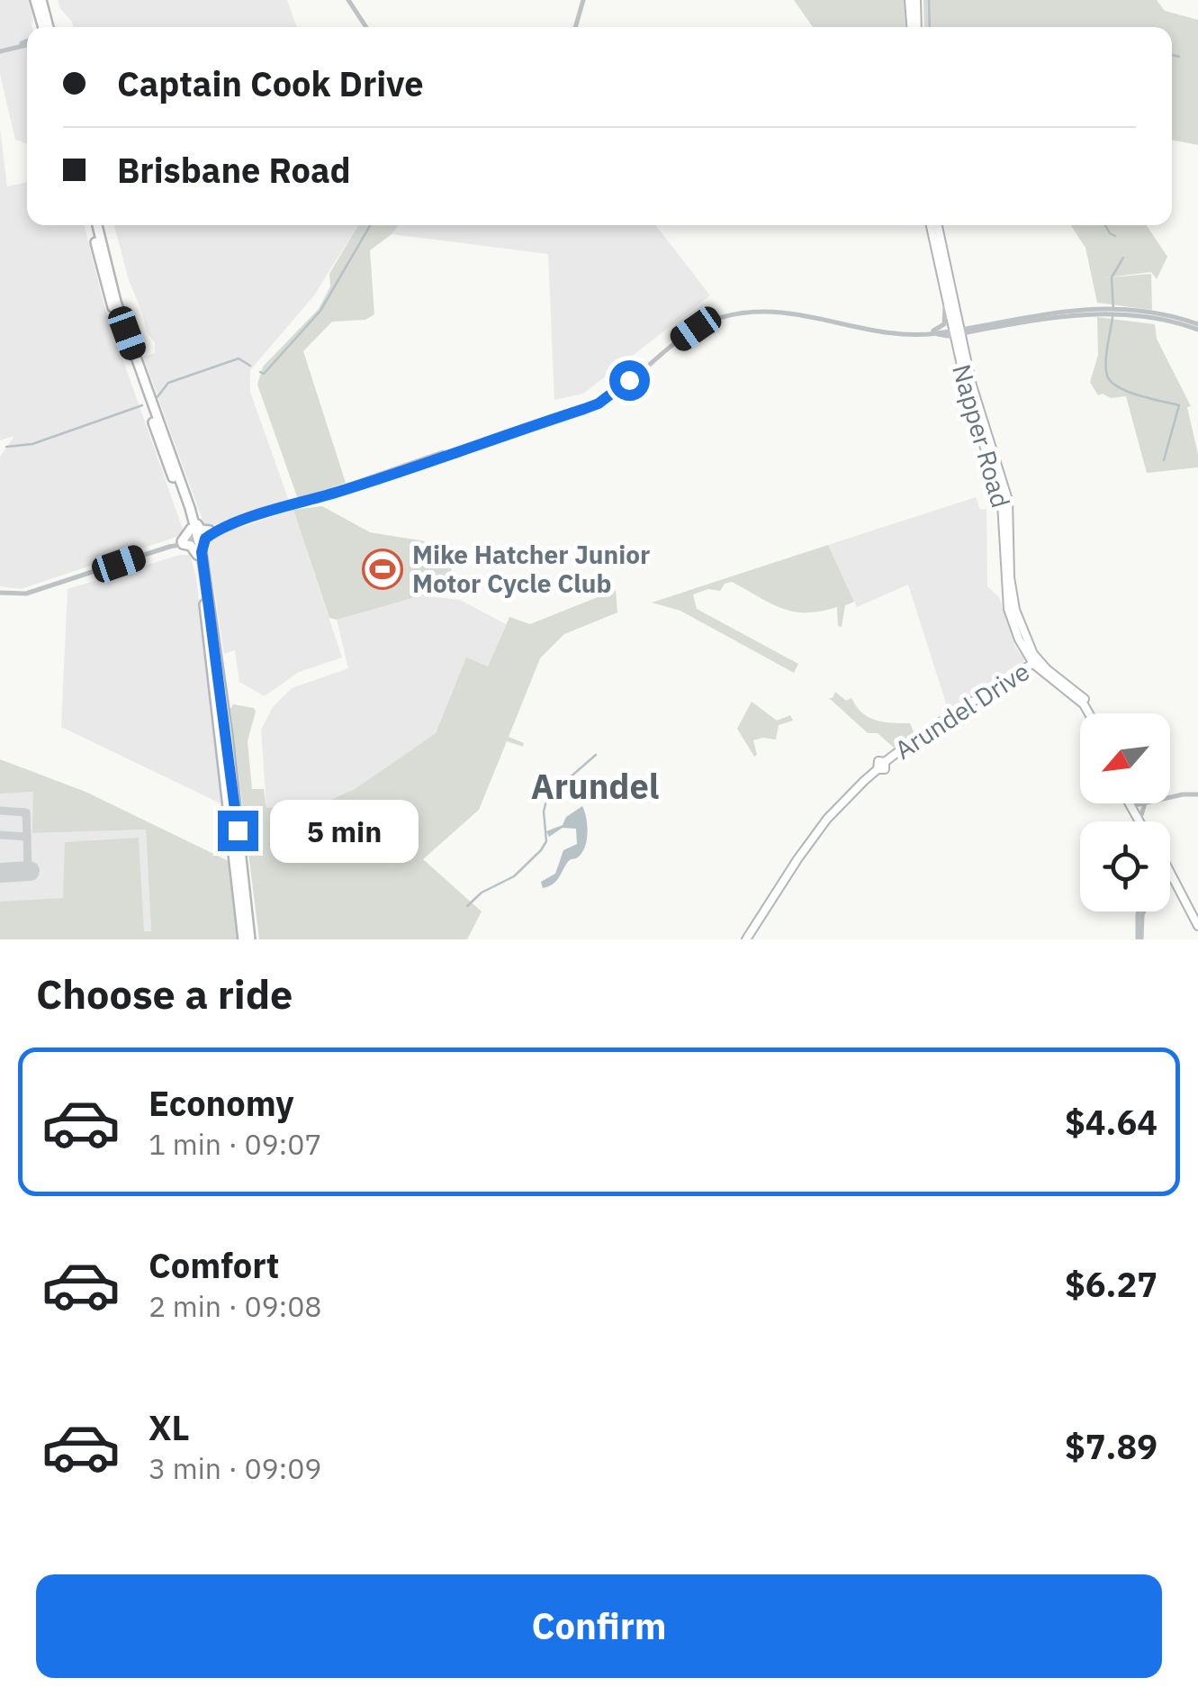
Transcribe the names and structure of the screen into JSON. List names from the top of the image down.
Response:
{
  "streets": {
    "main road": ["Napper Road", "Arundel Drive"]
  },
  "crossings": [
    ["Napper Road", "Arundel Drive"]
  ],
  "districts": ["Arundel"],
  "places": {
    "sports": ["Mike Hatcher Junior Motor Cycle Club"]
  },
  "north": "bottom left",
  "page": {
    "banner": ["Captain Cook Drive", "Brisbane Road"],
    "bubble": "5 min",
    "heading": "Choose a ride",
    "list": [
      {
        "name": "Economy",
        "note": "1 min · 09:07",
        "value": "$4.64"
      },
      {
        "name": "Comfort",
        "note": "2 min · 09:08",
        "value": "$6.27"
      },
      {
        "name": "XL",
        "note": "3 min · 09:09",
        "value": "$7.89"
      }
    ],
    "buttons": "Confirm"
  }
}
